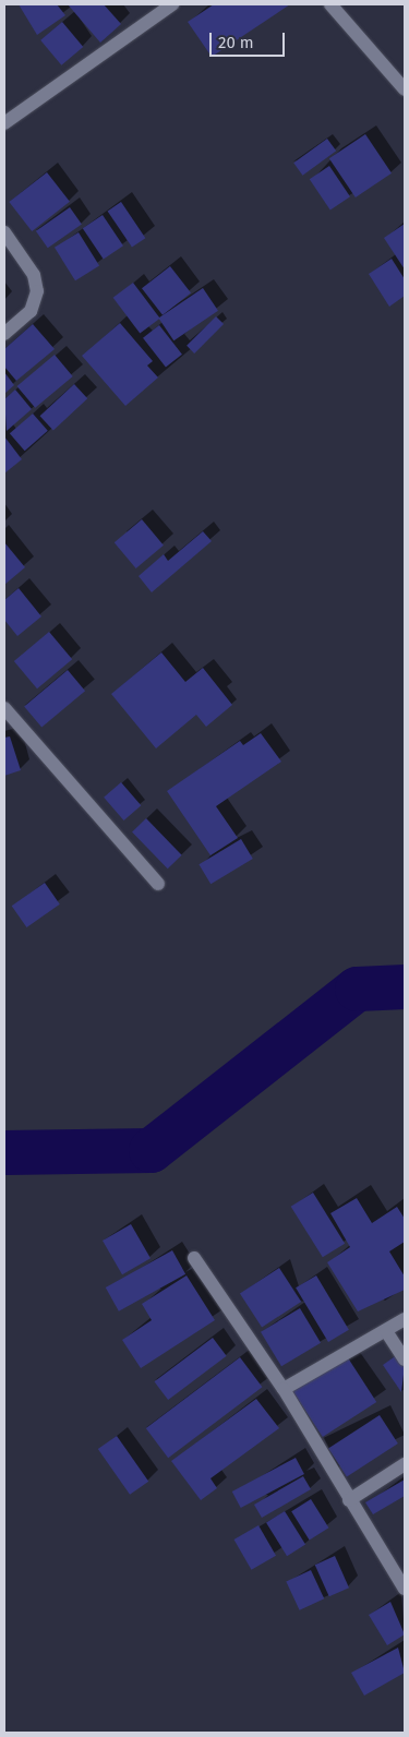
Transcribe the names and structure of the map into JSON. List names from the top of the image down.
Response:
{
  "scale_bar": "20 m"
}
